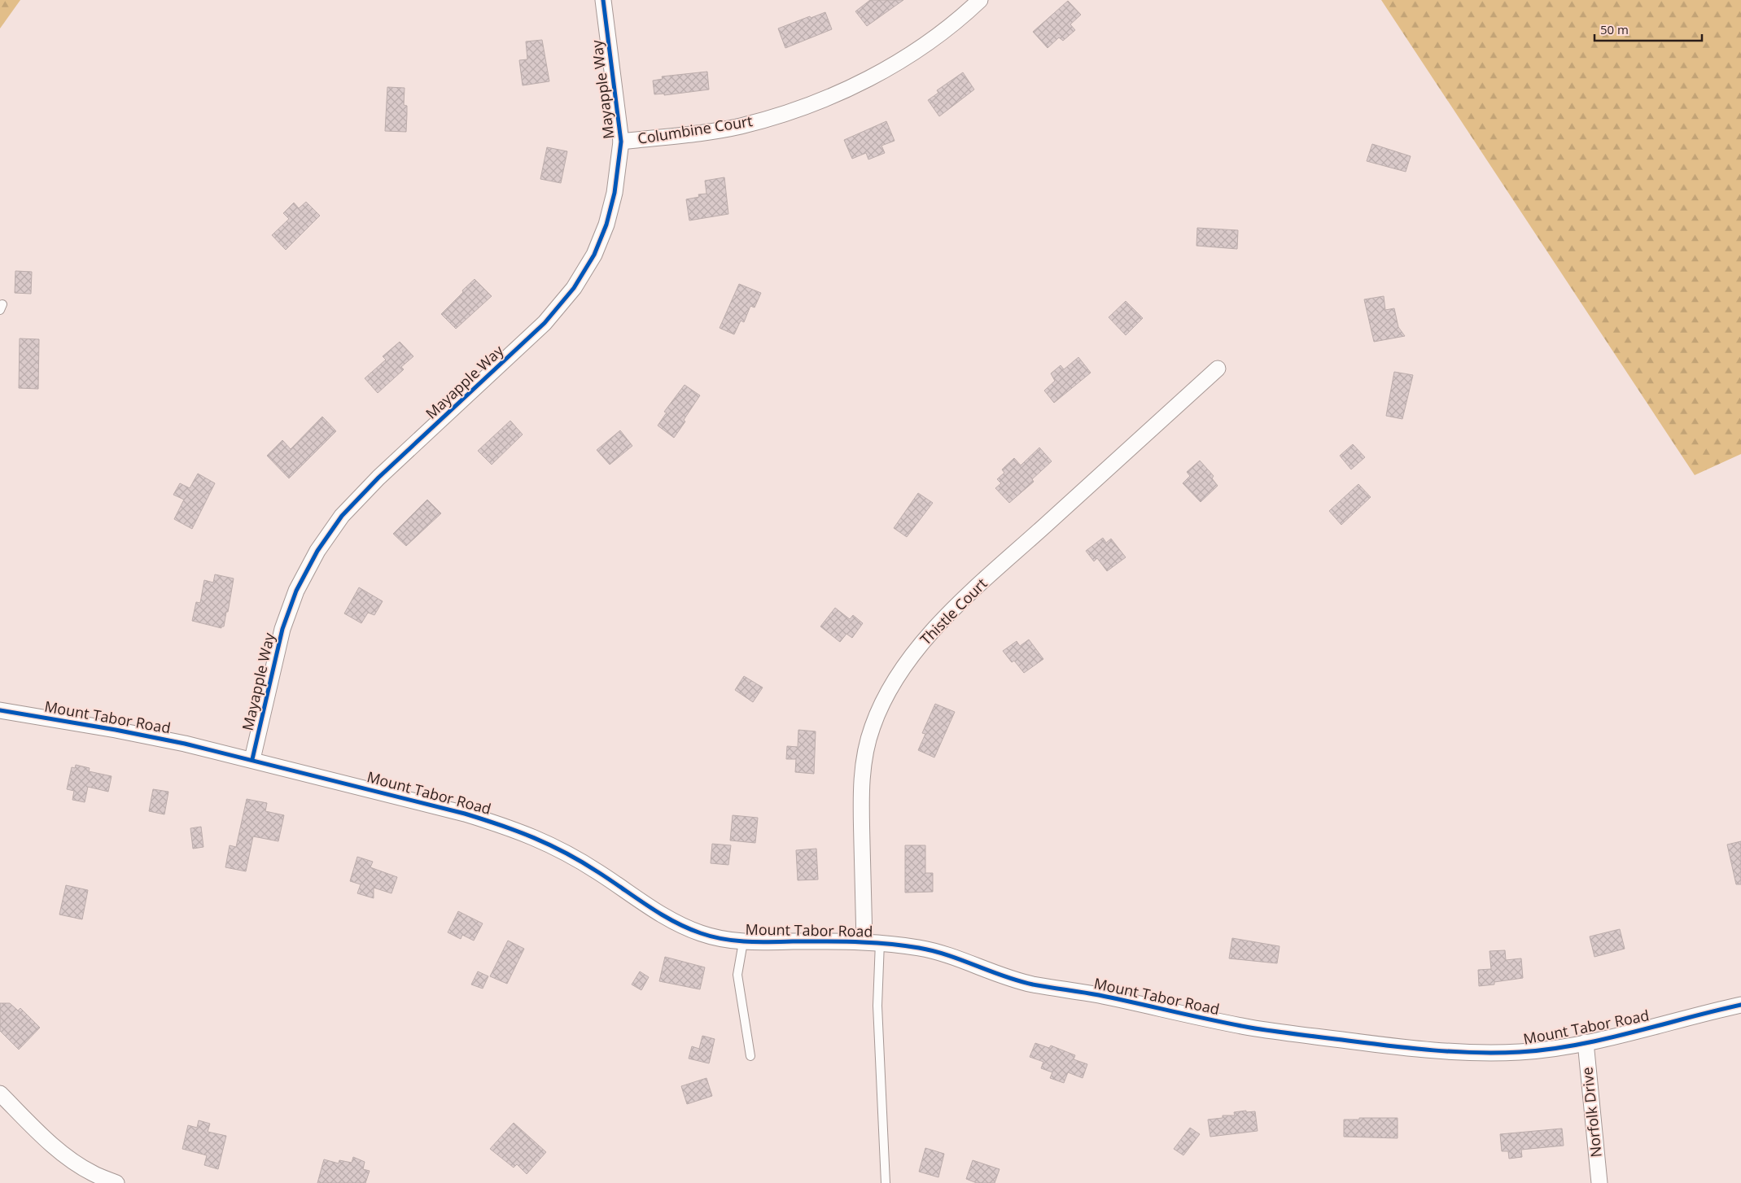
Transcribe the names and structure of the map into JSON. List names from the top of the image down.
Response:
{
  "streets": {
    "street": [
      "Mayapple Way",
      "Columbine Court",
      "Thistle Court",
      "Mount Tabor Road",
      "Norfolk Drive"
    ]
  },
  "crossings": [
    ["Mayapple Way", "Columbine Court"],
    ["Mayapple Way", "Mount Tabor Road"],
    ["Thistle Court", "Mount Tabor Road"],
    ["Mount Tabor Road", "Norfolk Drive"]
  ],
  "scale_bar": "50 m"
}
